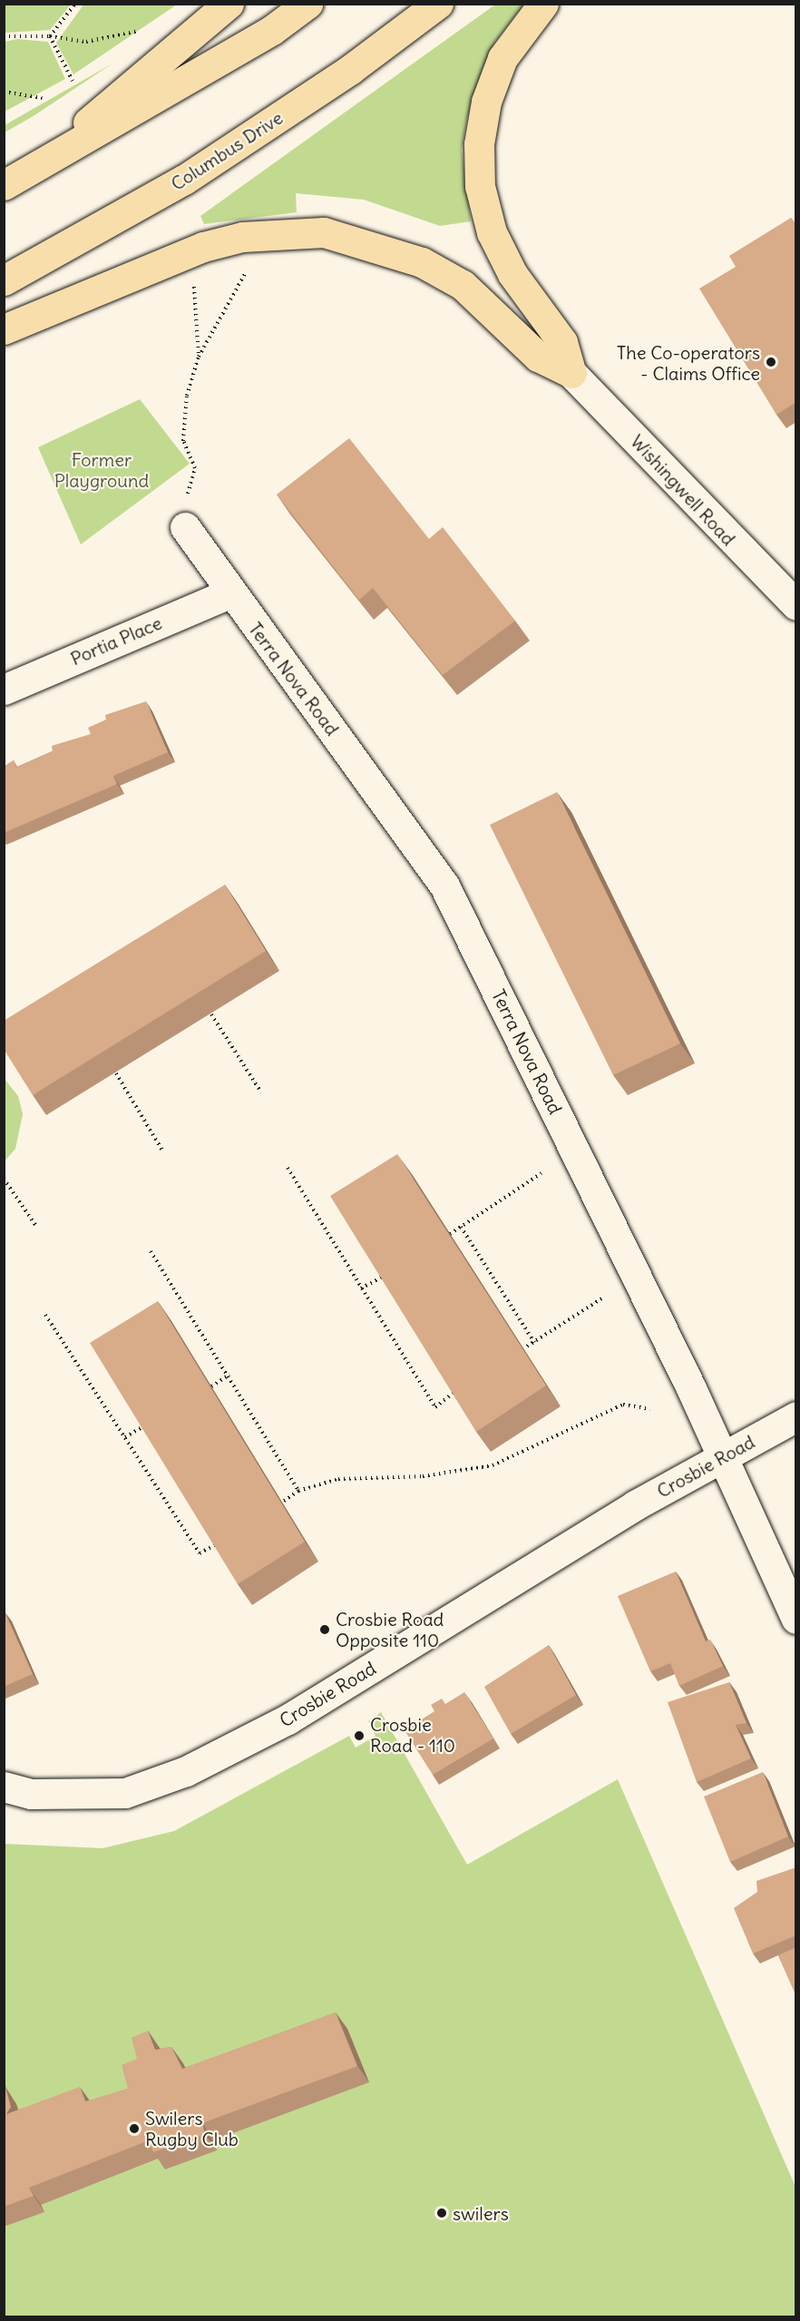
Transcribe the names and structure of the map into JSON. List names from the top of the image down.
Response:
{
  "streets": {
    "main road": ["Columbus Drive"],
    "street": [
      "Wishingwell Road",
      "Portia Place",
      "Terra Nova Road",
      "Crosbie Road"
    ]
  },
  "crossings": [
    ["Portia Place", "Terra Nova Road"],
    ["Terra Nova Road", "Crosbie Road"]
  ],
  "parks": ["Former Playground"],
  "places": [
    "The Co-operators - Claims Office",
    "Crosbie Road Opposite 110",
    "Crosbie Road - 110",
    "Swilers Rugby Club",
    "swilers"
  ]
}
